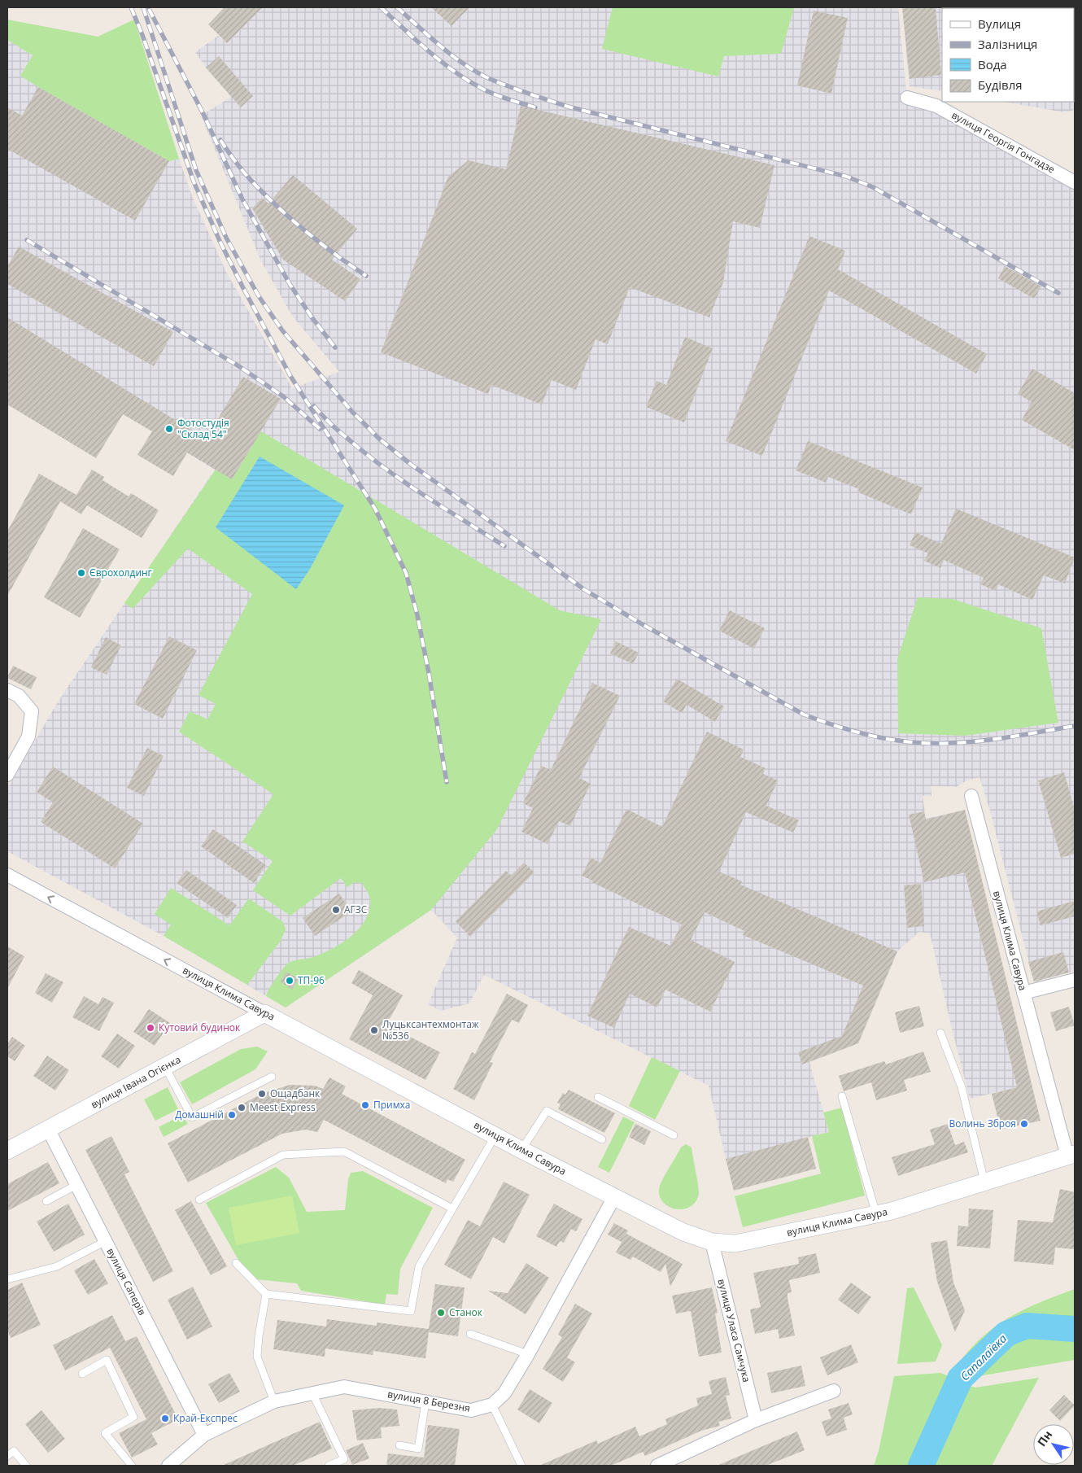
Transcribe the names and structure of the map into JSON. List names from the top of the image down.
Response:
{
  "streets": {
    "street": [
      "вулиця Георгія Гонгадзе",
      "вулиця Клима Савура",
      "вулиця Івана Огієнка",
      "вулиця Саперів",
      "вулиця Уласа Самчука",
      "вулиця 8 Березня"
    ]
  },
  "crossings": [
    ["вулиця Клима Савура", "вулиця Івана Огієнка"],
    ["вулиця Клима Савура", "вулиця Уласа Самчука"],
    ["вулиця Івана Огієнка", "вулиця Саперів"],
    ["вулиця Саперів", "вулиця 8 Березня"]
  ],
  "water": ["Сапалаївка"],
  "places": [
    "Фотостудія \"Склад 54\"",
    "Єврохолдинг",
    "АГЗС",
    "ТП-96",
    "Кутовий будинок",
    "Луцьксантехмонтаж №536",
    "Ощадбанк",
    "Примха",
    "Meest Express",
    "Домашній",
    "Волинь Зброя",
    "Станок",
    "Край-Експрес"
  ],
  "legend": [
    "Вулиця",
    "Залізниця",
    "Вода",
    "Будівля"
  ],
  "north": "top left"
}
